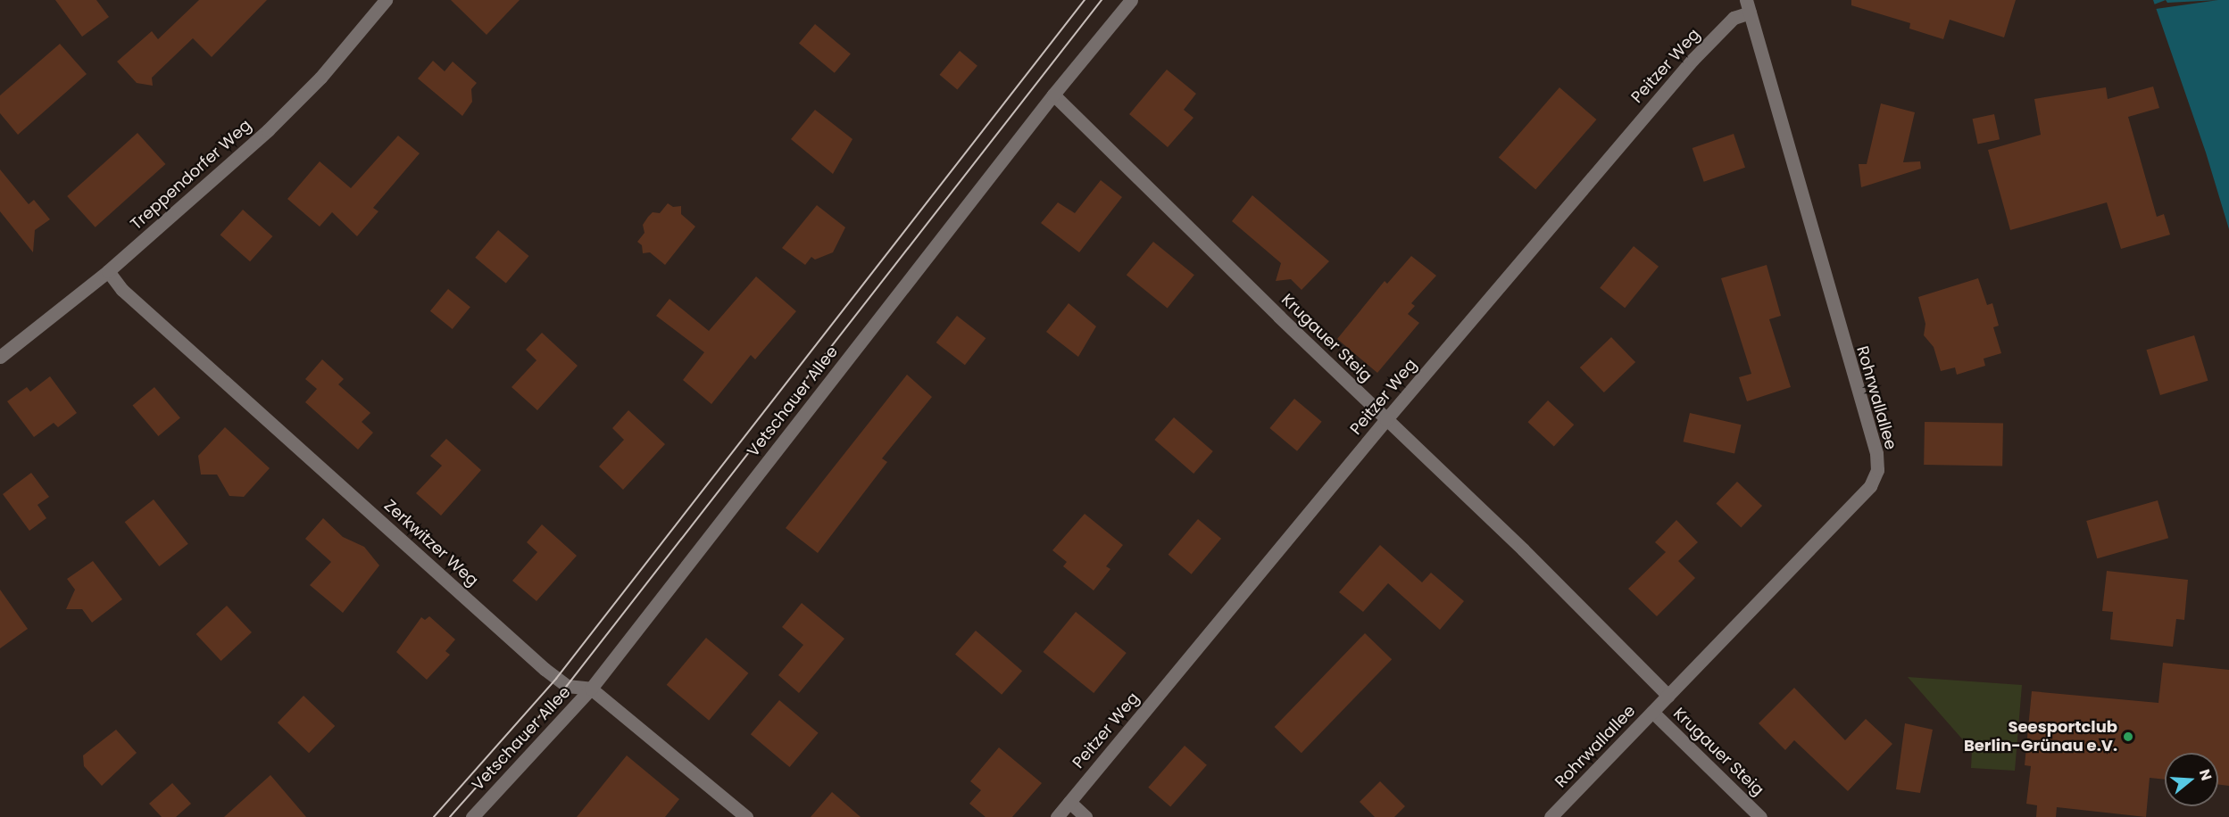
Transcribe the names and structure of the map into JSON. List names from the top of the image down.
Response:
{
  "streets": {
    "street": [
      "Peitzer Weg",
      "Treppendorfer Weg",
      "Krugauer Steig",
      "Rohrwallallee",
      "Vetschauer Allee",
      "Zerkwitzer Weg"
    ]
  },
  "crossings": [
    ["Peitzer Weg", "Krugauer Steig"],
    ["Peitzer Weg", "Rohrwallallee"],
    ["Treppendorfer Weg", "Zerkwitzer Weg"],
    ["Krugauer Steig", "Rohrwallallee"],
    ["Krugauer Steig", "Vetschauer Allee"],
    ["Vetschauer Allee", "Zerkwitzer Weg"]
  ],
  "places": ["Seesportclub Berlin-Grünau e.V."],
  "north": "right"
}
